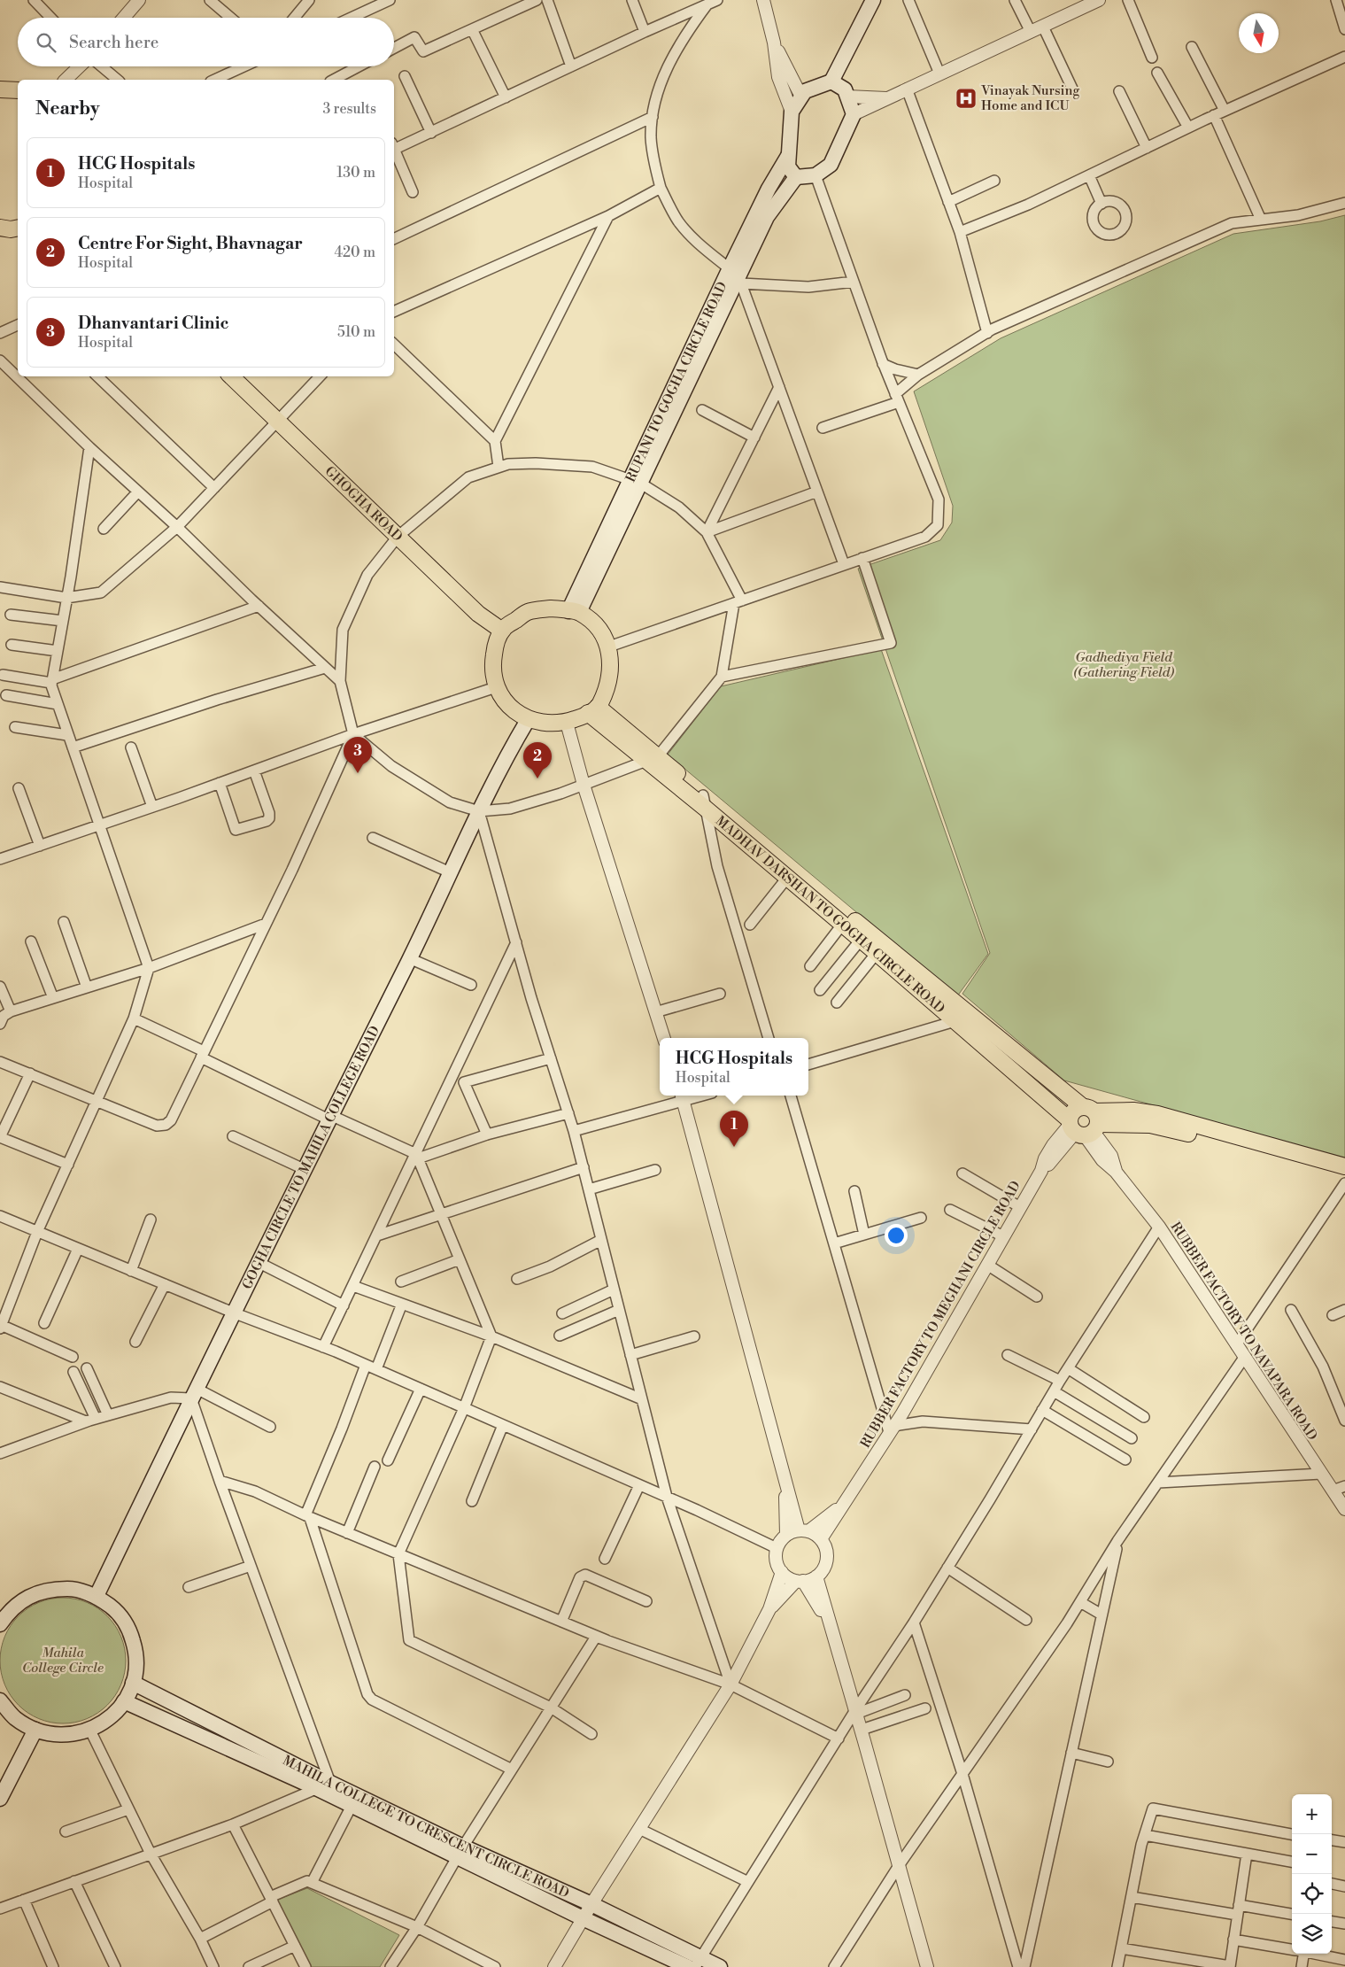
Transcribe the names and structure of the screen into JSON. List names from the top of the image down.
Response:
{
  "streets": {
    "main road": [
      "RUPANI TO GOGHA CIRCLE ROAD",
      "GHOGHA ROAD",
      "MADHAV DARSHAN TO GOGHA CIRCLE ROAD",
      "GOGHA CIRCLE TO MAHILA COLLEGE ROAD",
      "MAHILA COLLEGE TO CRESCENT CIRCLE ROAD"
    ],
    "street": ["RUBBER FACTORY TO MEGHANI CIRCLE ROAD", "RUBBER FACTORY TO NAVAPARA ROAD"]
  },
  "crossings": [
    ["RUPANI TO GOGHA CIRCLE ROAD", "GHOGHA ROAD"],
    ["RUPANI TO GOGHA CIRCLE ROAD", "MADHAV DARSHAN TO GOGHA CIRCLE ROAD"],
    ["RUPANI TO GOGHA CIRCLE ROAD", "GOGHA CIRCLE TO MAHILA COLLEGE ROAD"],
    ["GHOGHA ROAD", "MADHAV DARSHAN TO GOGHA CIRCLE ROAD"],
    ["GHOGHA ROAD", "GOGHA CIRCLE TO MAHILA COLLEGE ROAD"],
    ["MADHAV DARSHAN TO GOGHA CIRCLE ROAD", "GOGHA CIRCLE TO MAHILA COLLEGE ROAD"],
    ["MADHAV DARSHAN TO GOGHA CIRCLE ROAD", "RUBBER FACTORY TO MEGHANI CIRCLE ROAD"],
    ["MADHAV DARSHAN TO GOGHA CIRCLE ROAD", "RUBBER FACTORY TO NAVAPARA ROAD"],
    ["RUBBER FACTORY TO MEGHANI CIRCLE ROAD", "RUBBER FACTORY TO NAVAPARA ROAD"]
  ],
  "parks": ["Gadhediya Field (Gathering Field)", "Mahila College Circle"],
  "places": {
    "hospital": ["Vinayak Nursing Home and ICU"]
  },
  "north": "bottom",
  "page": {
    "search": "Search here",
    "heading": ["Nearby", "3 results"],
    "list": [
      {
        "mark": "1",
        "name": "HCG Hospitals",
        "note": "Hospital",
        "value": "130 m"
      },
      {
        "mark": "2",
        "name": "Centre For Sight, Bhavnagar",
        "note": "Hospital",
        "value": "420 m"
      },
      {
        "mark": "3",
        "name": "Dhanvantari Clinic",
        "note": "Hospital",
        "value": "510 m"
      }
    ],
    "pins": ["3", "2", "1"],
    "popup": ["HCG Hospitals", "Hospital"],
    "map_buttons": ["+", "−"]
  }
}
